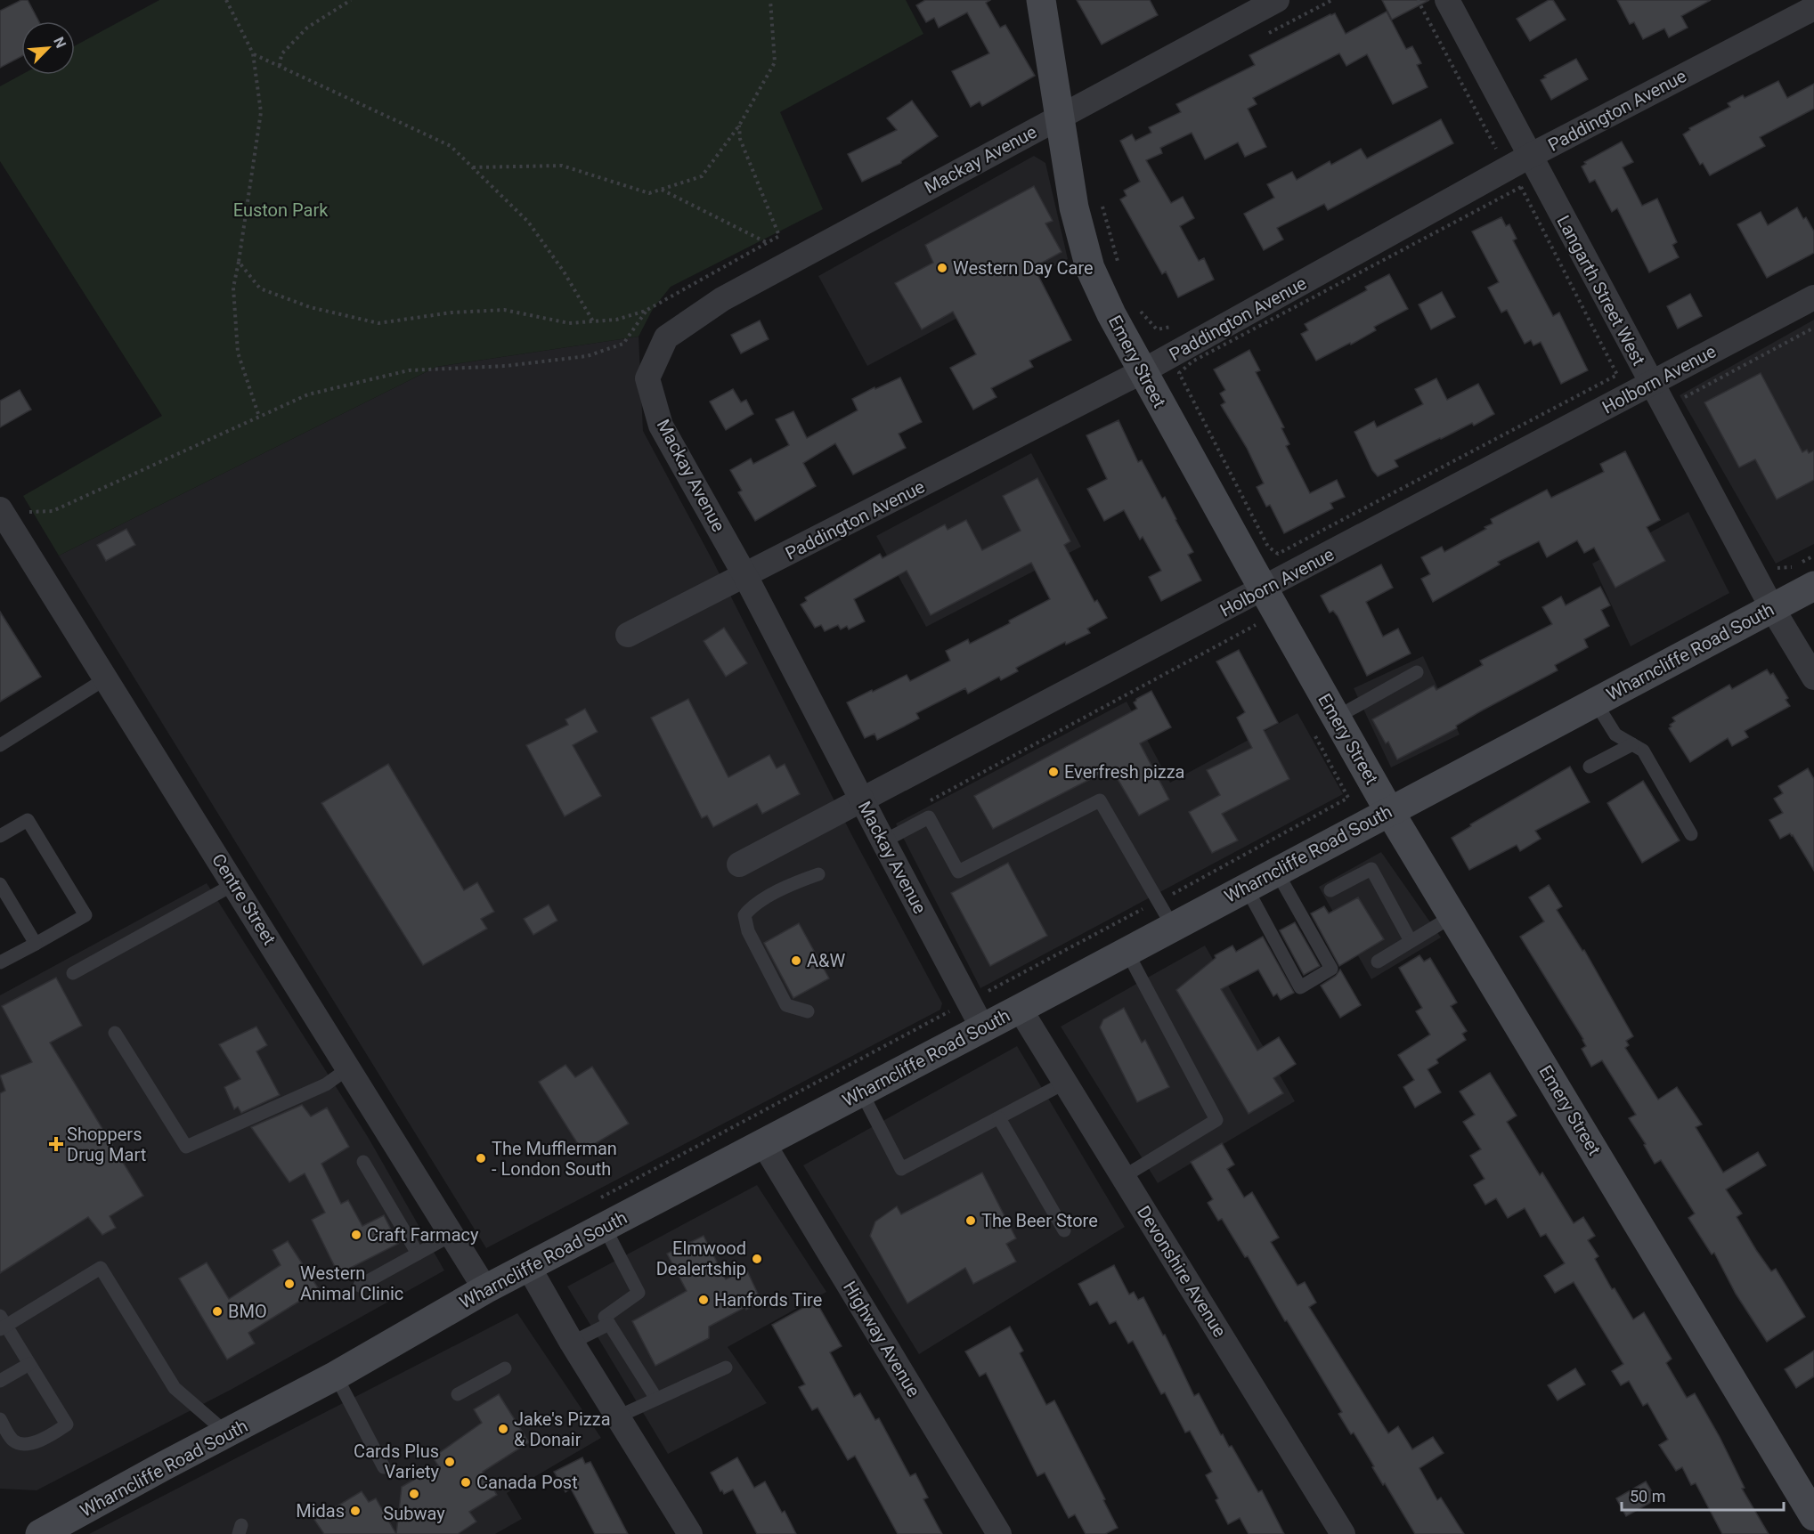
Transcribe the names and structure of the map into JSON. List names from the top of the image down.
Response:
{
  "streets": {
    "main road": ["Emery Street", "Wharncliffe Road South"],
    "street": [
      "Paddington Avenue",
      "Mackay Avenue",
      "Langarth Street West",
      "Holborn Avenue",
      "Centre Street",
      "Devonshire Avenue",
      "Highway Avenue"
    ]
  },
  "crossings": [
    ["Paddington Avenue", "Mackay Avenue"],
    ["Paddington Avenue", "Langarth Street West"],
    ["Paddington Avenue", "Emery Street"],
    ["Mackay Avenue", "Emery Street"],
    ["Mackay Avenue", "Holborn Avenue"],
    ["Mackay Avenue", "Wharncliffe Road South"],
    ["Langarth Street West", "Holborn Avenue"],
    ["Langarth Street West", "Wharncliffe Road South"],
    ["Emery Street", "Holborn Avenue"],
    ["Emery Street", "Wharncliffe Road South"],
    ["Wharncliffe Road South", "Centre Street"],
    ["Wharncliffe Road South", "Devonshire Avenue"],
    ["Wharncliffe Road South", "Highway Avenue"]
  ],
  "parks": ["Euston Park"],
  "places": {
    "other": [
      "Western Day Care",
      "Everfresh pizza",
      "A&W",
      "The Mufflerman - London South",
      "The Beer Store",
      "Craft Farmacy",
      "Elmwood Dealertship",
      "Western Animal Clinic",
      "Hanfords Tire",
      "BMO",
      "Jake's Pizza & Donair",
      "Cards Plus Variety",
      "Canada Post",
      "Subway",
      "Midas"
    ],
    "health": ["Shoppers Drug Mart"]
  },
  "scale_bar": "50 m",
  "north": "top right"
}
